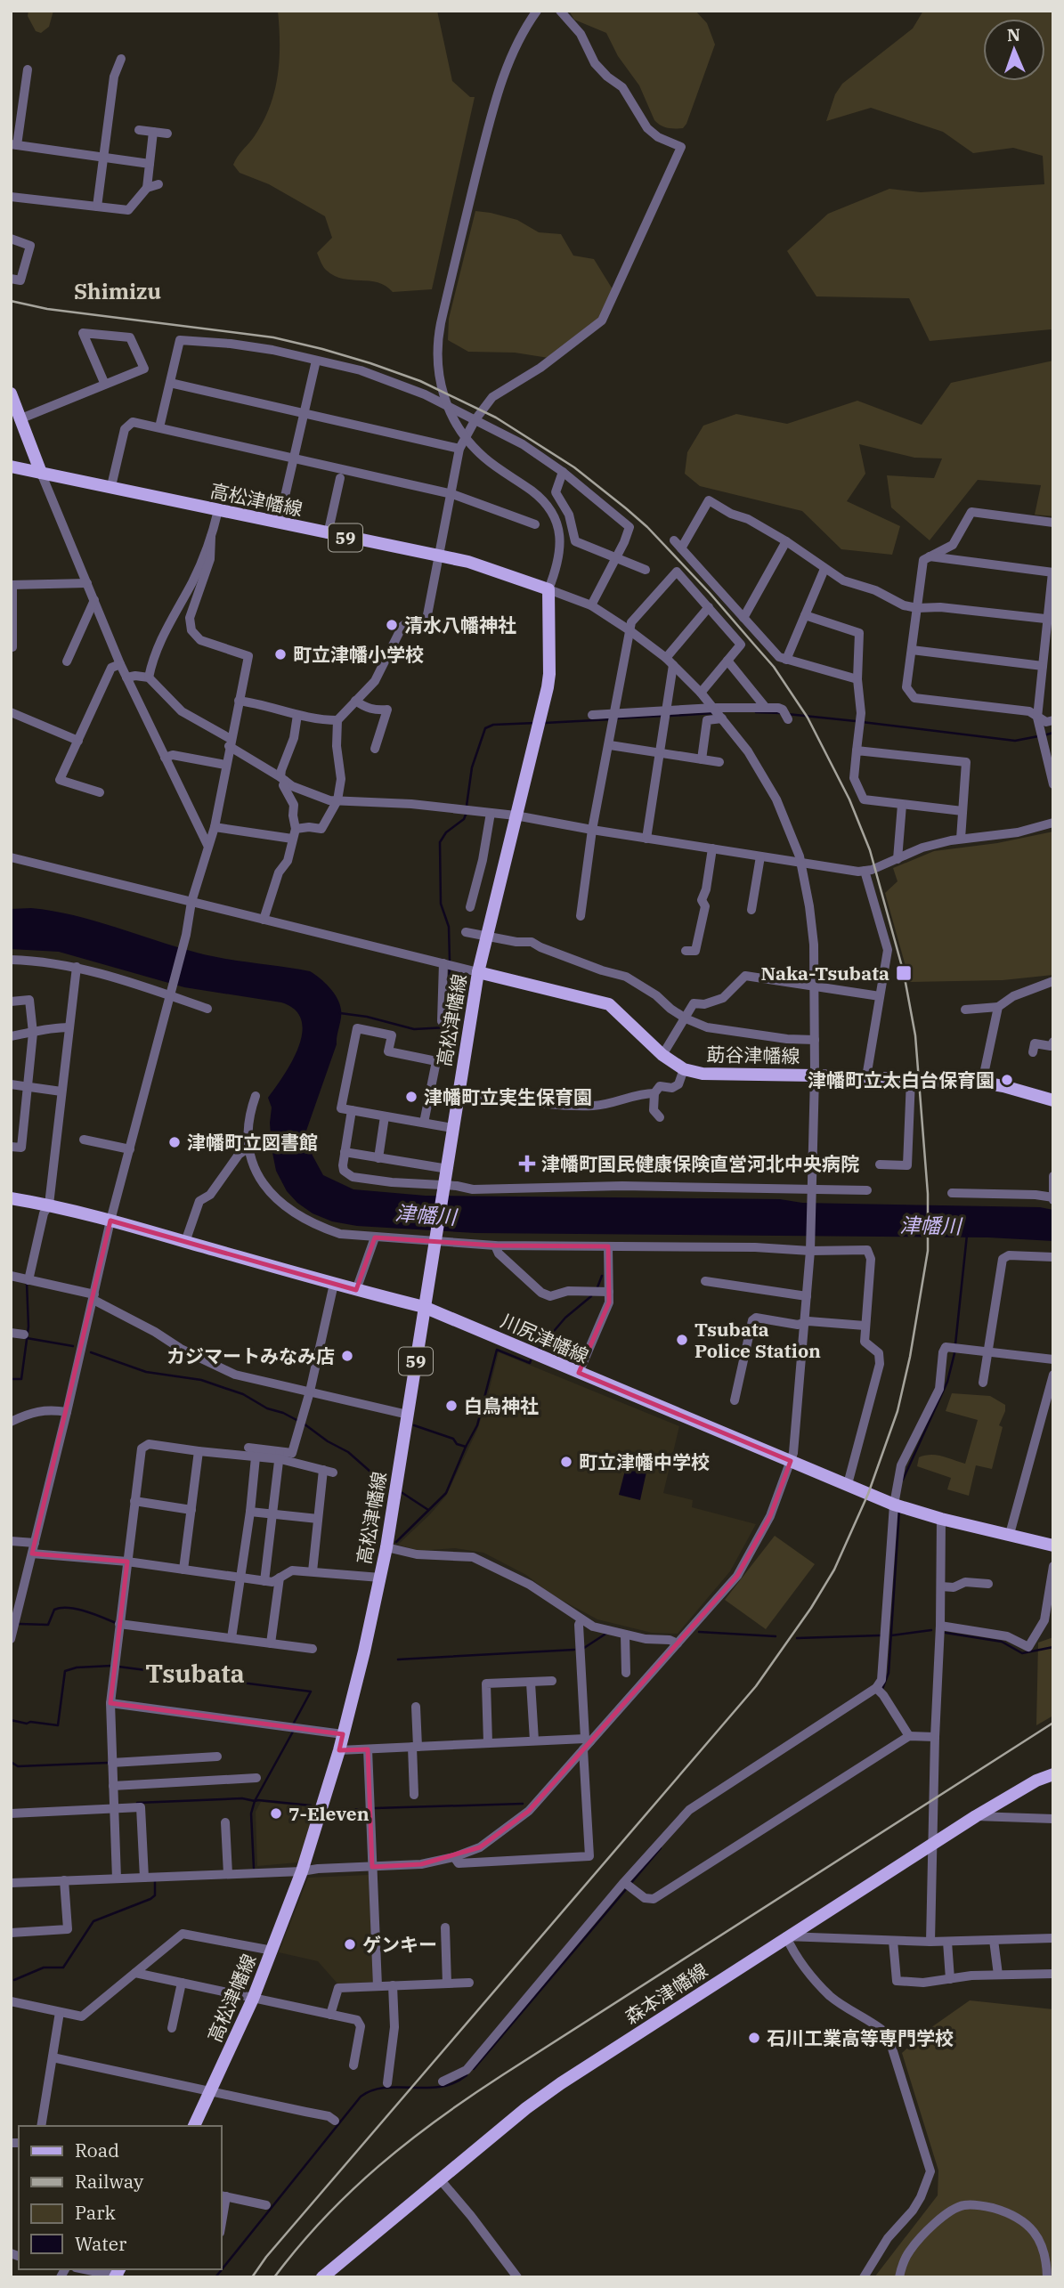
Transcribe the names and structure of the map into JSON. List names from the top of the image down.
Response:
{
  "streets": {
    "main road": [
      "高松津幡線",
      "59",
      "莇谷津幡線",
      "川尻津幡線",
      "森本津幡線"
    ]
  },
  "crossings": [
    ["高松津幡線", "莇谷津幡線"],
    ["高松津幡線", "川尻津幡線"]
  ],
  "districts": ["Shimizu", "Tsubata"],
  "water": ["津幡川"],
  "places": {
    "other": [
      "清水八幡神社",
      "町立津幡小学校",
      "津幡町立太白台保育園",
      "津幡町立実生保育園",
      "津幡町立図書館",
      "Tsubata Police Station",
      "カジマートみなみ店",
      "白鳥神社",
      "町立津幡中学校",
      "7-Eleven",
      "ゲンキー",
      "石川工業高等専門学校"
    ],
    "transit": ["Naka-Tsubata"],
    "health": ["津幡町国民健康保険直営河北中央病院"]
  },
  "legend": [
    "Road",
    "Railway",
    "Park",
    "Water"
  ],
  "north": "top"
}
